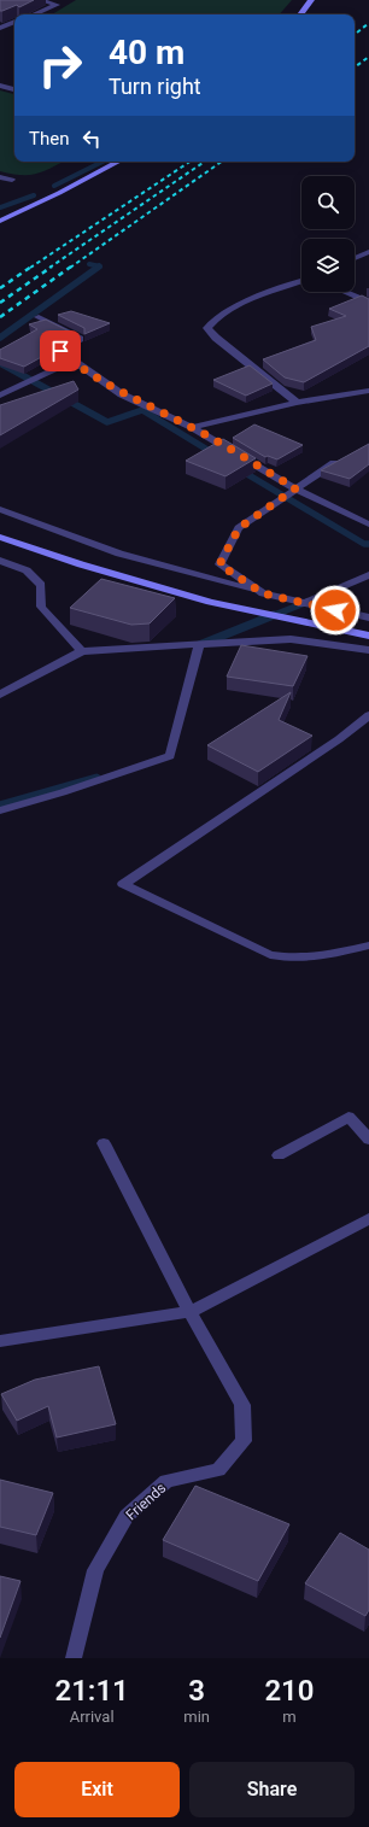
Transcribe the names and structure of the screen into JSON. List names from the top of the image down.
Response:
{
  "streets": {
    "street": ["Friends"]
  },
  "page": {
    "turn": ["40 m", "Turn right"],
    "then": "Then",
    "eta": [
      "21:11",
      "Arrival",
      "3",
      "min",
      "210",
      "m"
    ],
    "buttons": ["Exit", "Share"]
  }
}
